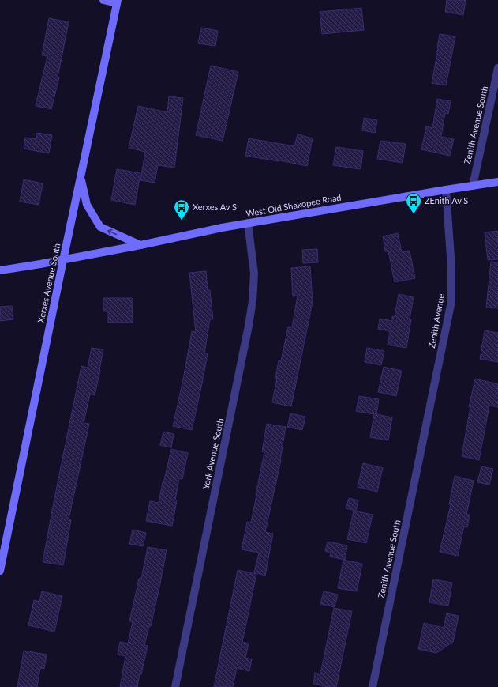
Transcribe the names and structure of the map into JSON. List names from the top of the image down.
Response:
{
  "streets": {
    "main road": ["West Old Shakopee Road", "Xerxes Avenue South"],
    "street": ["Zenith Avenue South", "Zenith Avenue", "York Avenue South"]
  },
  "crossings": [
    ["Zenith Avenue South", "West Old Shakopee Road"],
    ["Zenith Avenue South", "Zenith Avenue"],
    ["West Old Shakopee Road", "Xerxes Avenue South"],
    ["West Old Shakopee Road", "Zenith Avenue"],
    ["West Old Shakopee Road", "York Avenue South"]
  ],
  "places": {
    "bus stop": ["ZEnith Av S", "Xerxes Av S"]
  }
}
